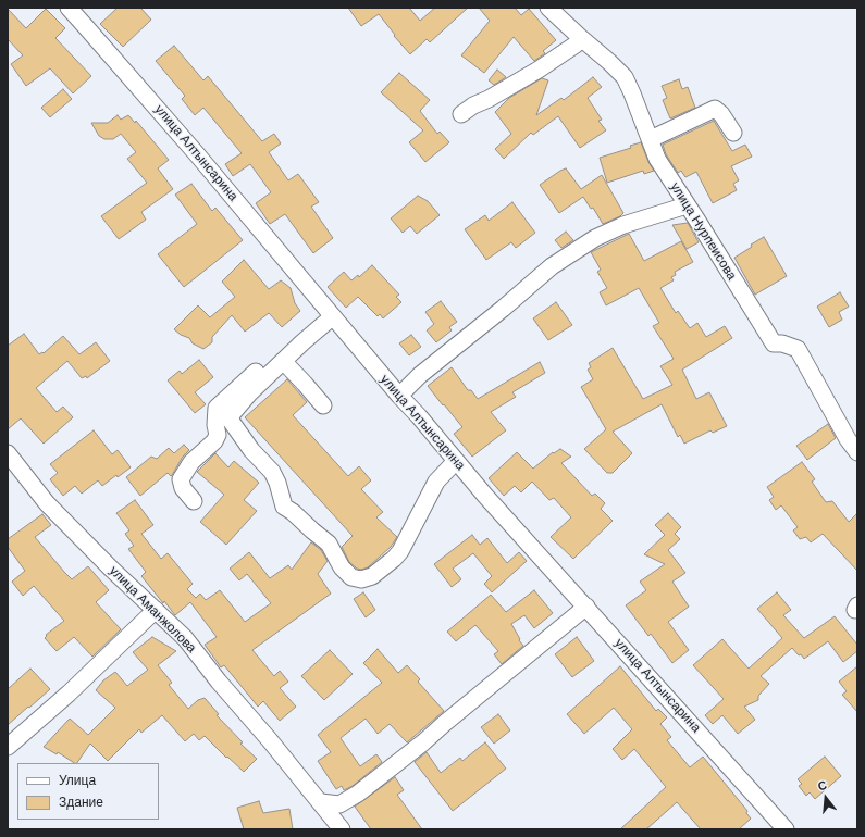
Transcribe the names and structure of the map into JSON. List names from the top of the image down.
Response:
{
  "streets": {
    "street": ["улица Алтынсарина", "улица Нурпеисова", "улица Аманжолова"]
  },
  "legend": ["Улица", "Здание"],
  "north": "top"
}
